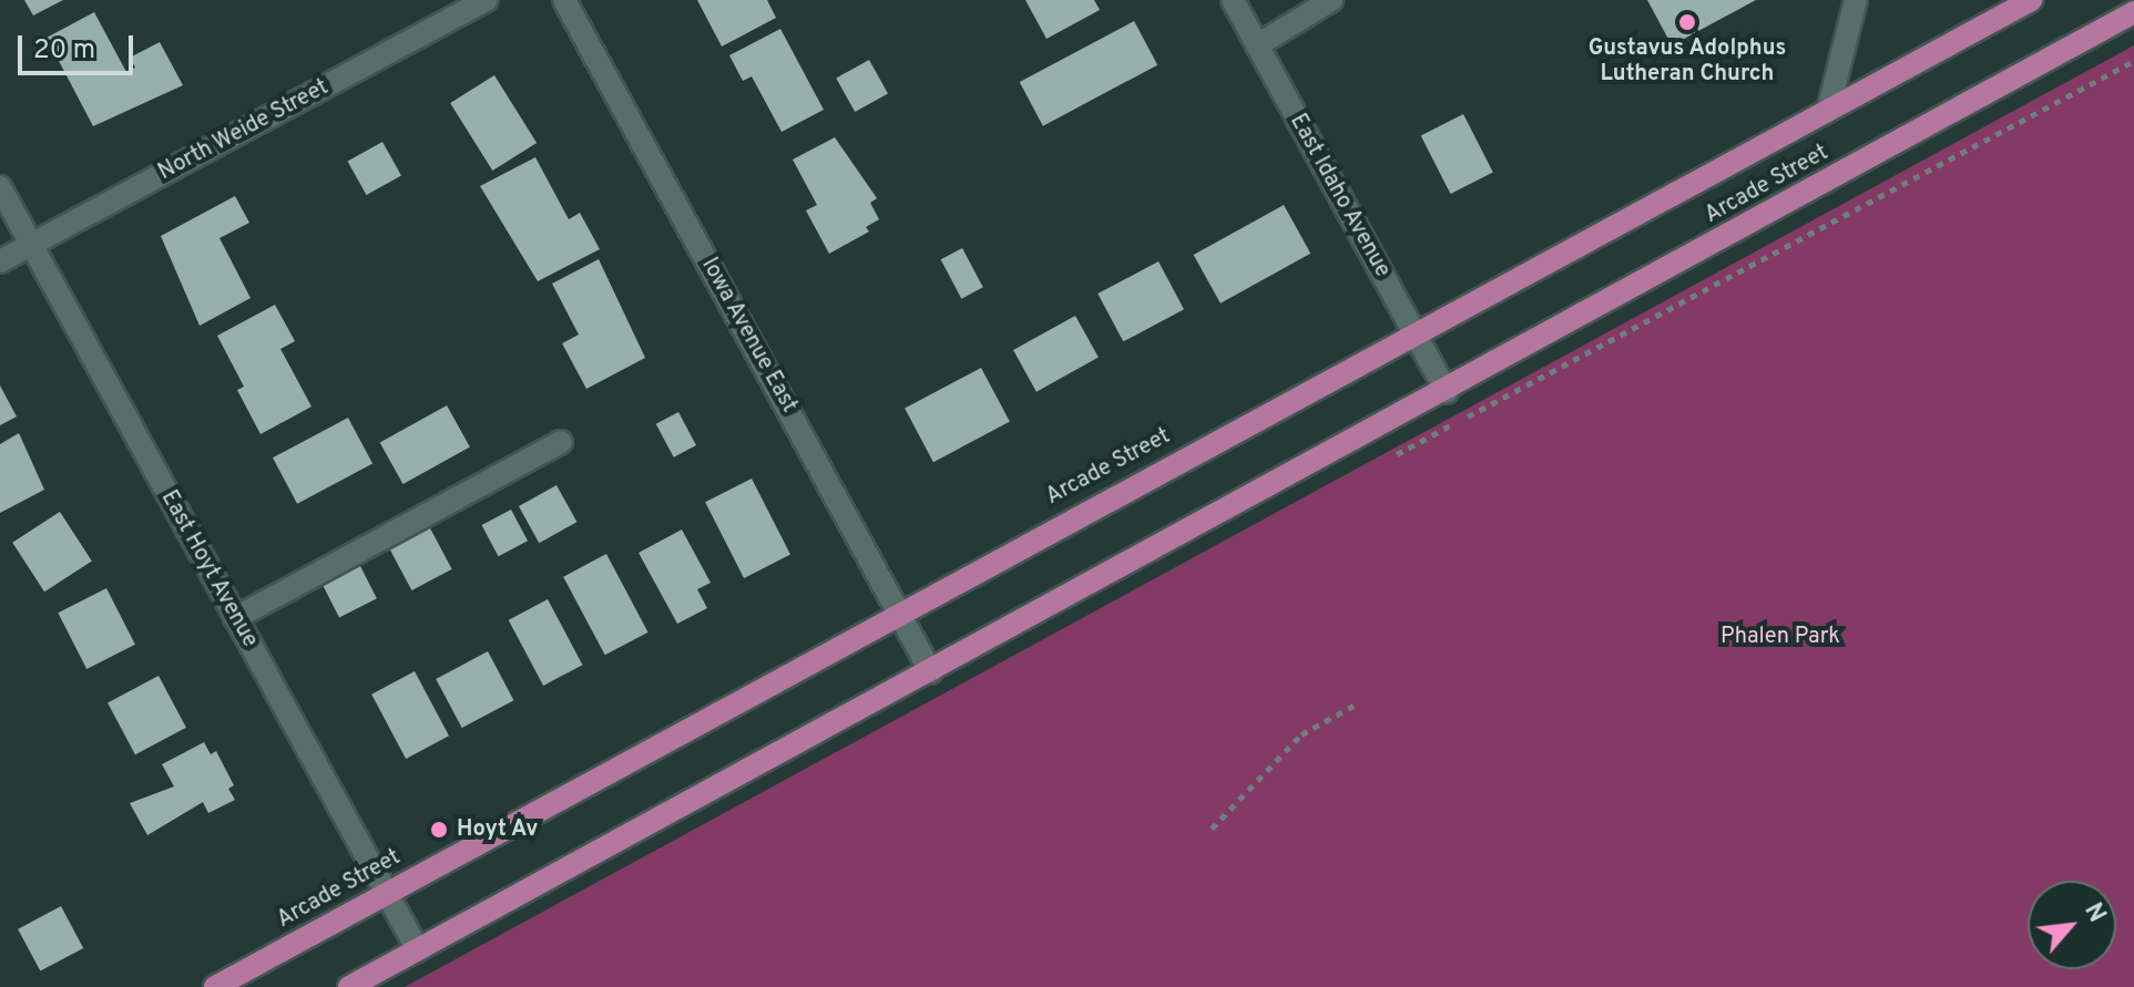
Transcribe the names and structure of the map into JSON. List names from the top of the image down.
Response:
{
  "streets": {
    "main road": ["Arcade Street"],
    "street": [
      "North Weide Street",
      "East Idaho Avenue",
      "Iowa Avenue East",
      "East Hoyt Avenue"
    ]
  },
  "crossings": [
    ["North Weide Street", "East Hoyt Avenue"],
    ["Arcade Street", "East Idaho Avenue"],
    ["Arcade Street", "Iowa Avenue East"],
    ["Arcade Street", "East Hoyt Avenue"]
  ],
  "parks": ["Phalen Park"],
  "places": ["Gustavus Adolphus Lutheran Church", "Hoyt Av"],
  "scale_bar": "20 m",
  "north": "top right"
}
